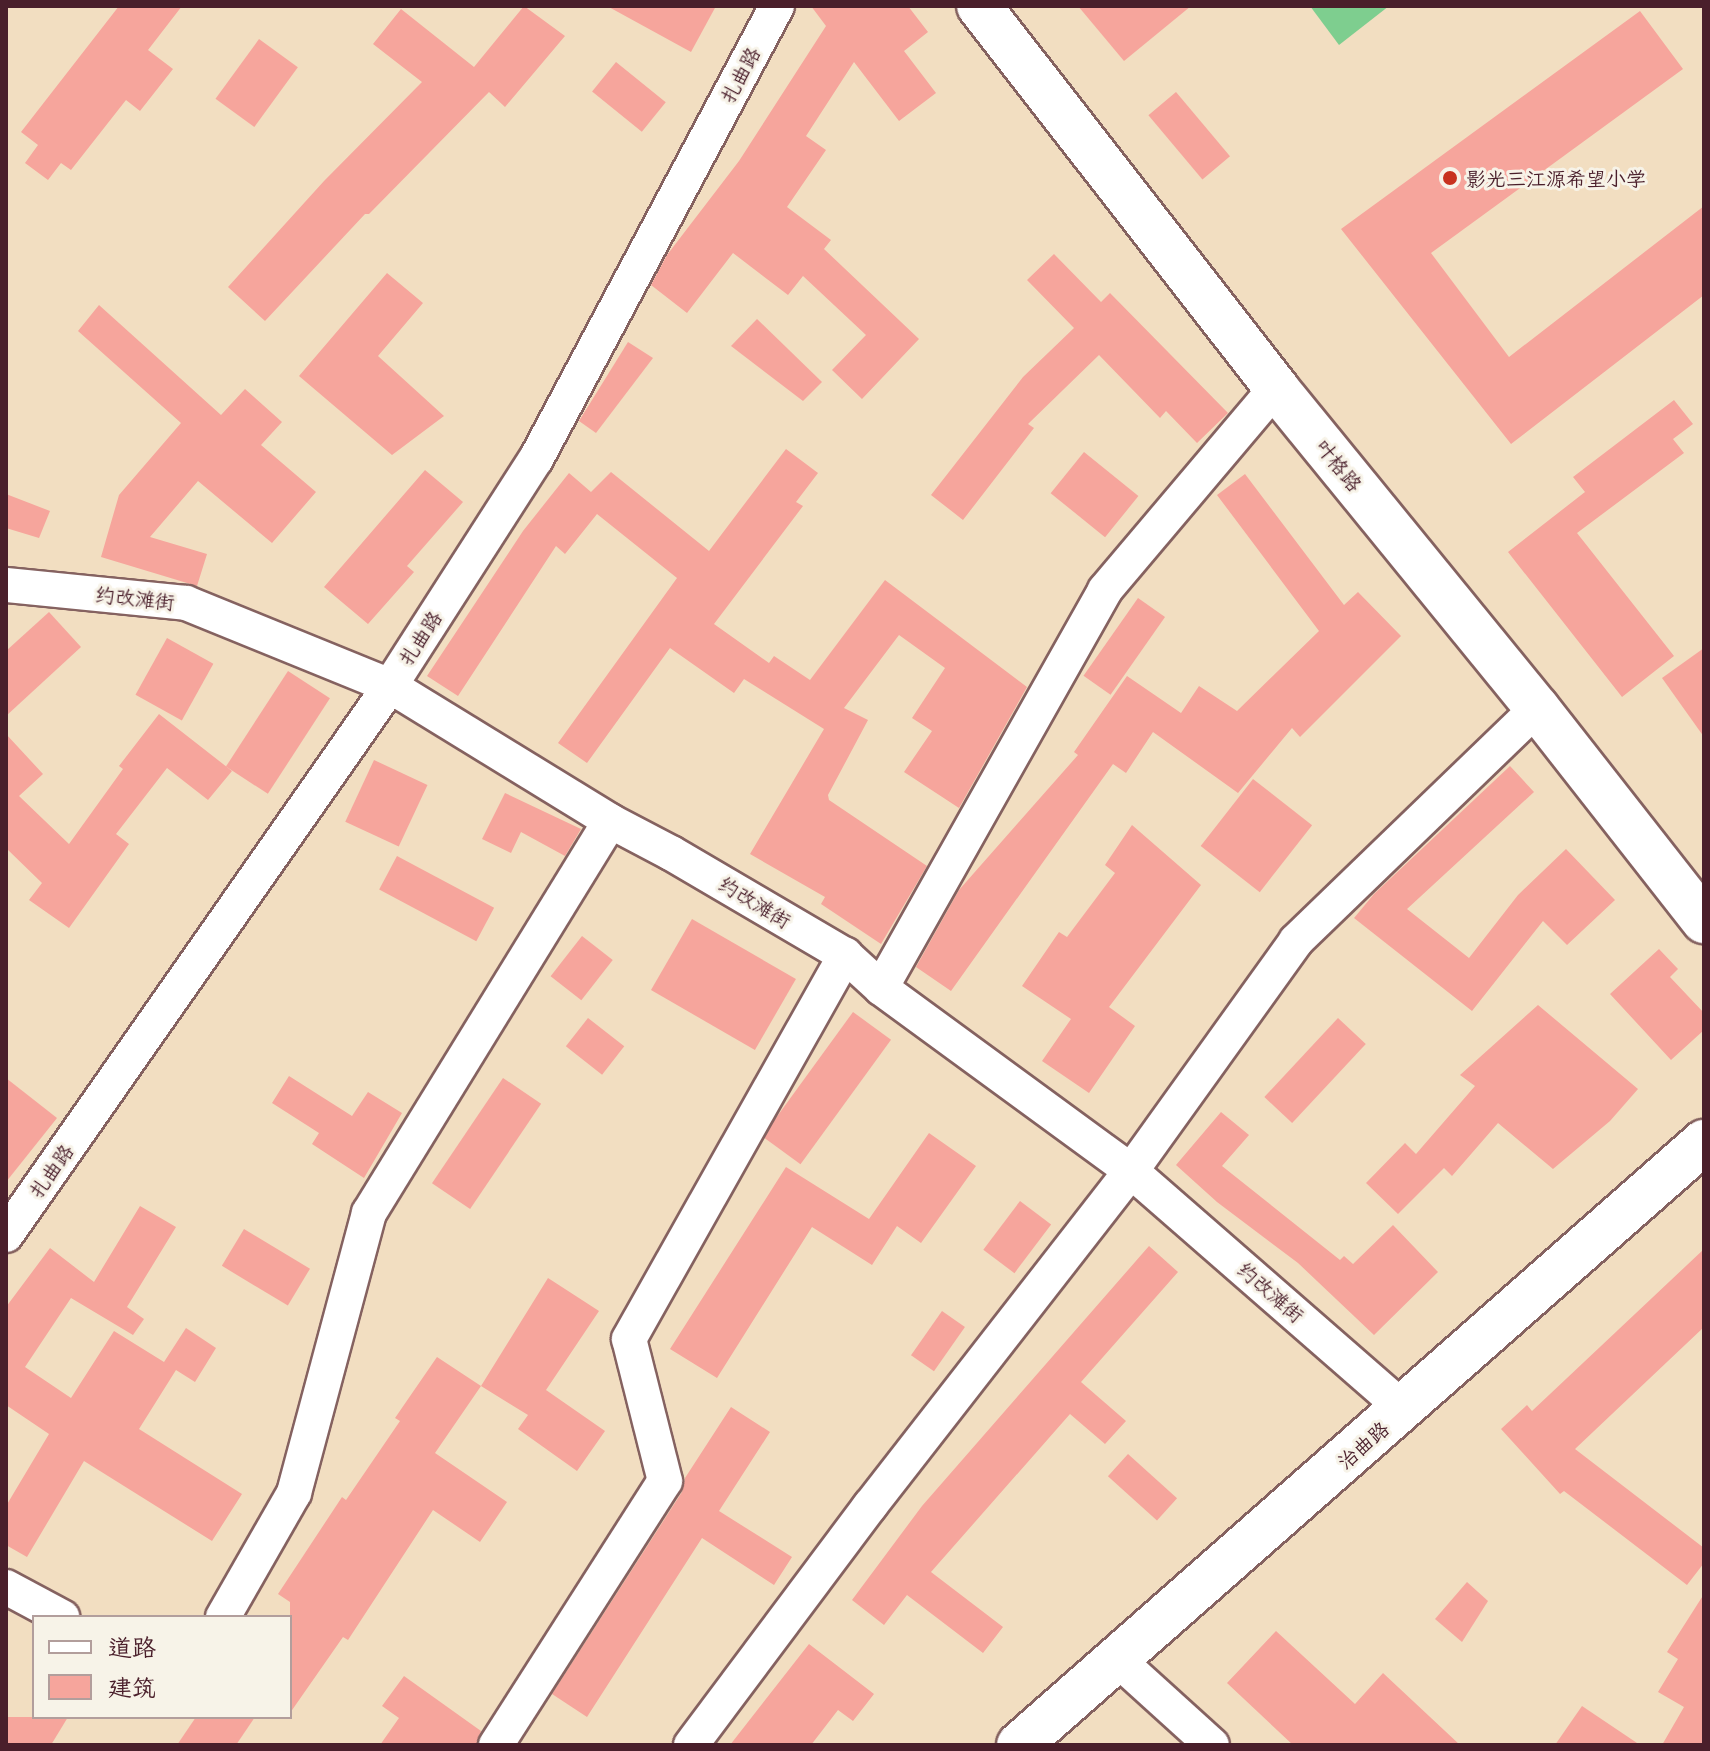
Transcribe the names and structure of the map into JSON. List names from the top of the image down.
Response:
{
  "streets": {
    "street": [
      "扎曲路",
      "叶格路",
      "约改滩街",
      "治曲路"
    ]
  },
  "crossings": [
    ["扎曲路", "约改滩街"],
    ["约改滩街", "治曲路"]
  ],
  "places": ["影光三江源希望小学"],
  "legend": ["道路", "建筑"]
}
